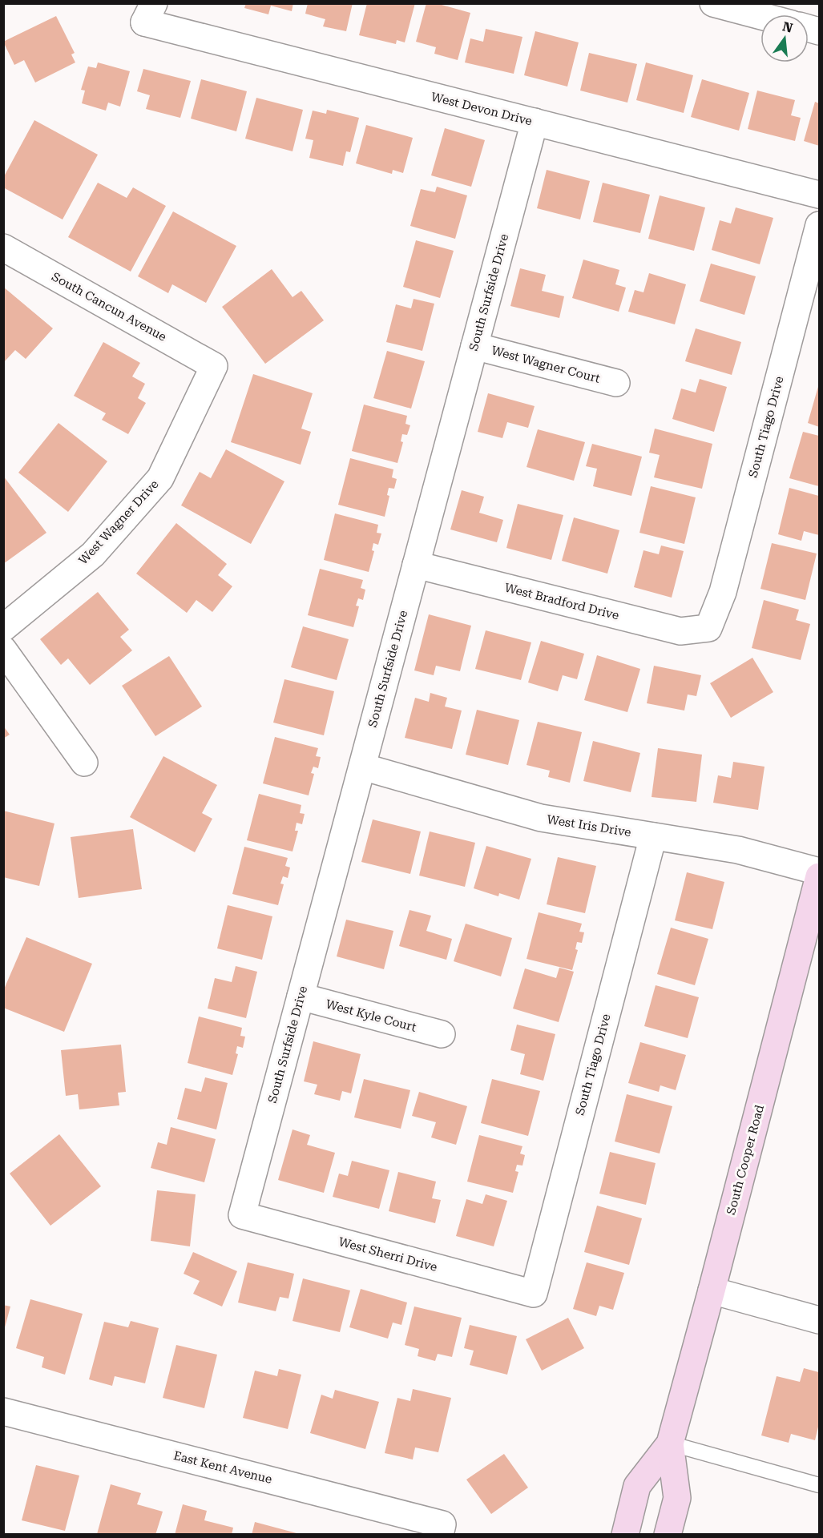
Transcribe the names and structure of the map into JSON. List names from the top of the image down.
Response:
{
  "streets": {
    "main road": ["South Cooper Road"],
    "street": [
      "West Devon Drive",
      "South Surfside Drive",
      "South Cancun Avenue",
      "West Wagner Court",
      "South Tiago Drive",
      "West Wagner Drive",
      "West Bradford Drive",
      "West Iris Drive",
      "West Kyle Court",
      "West Sherri Drive",
      "East Kent Avenue"
    ]
  },
  "crossings": [
    ["West Devon Drive", "South Surfside Drive"],
    ["South Surfside Drive", "West Wagner Court"],
    ["South Surfside Drive", "West Bradford Drive"],
    ["South Surfside Drive", "West Iris Drive"],
    ["South Surfside Drive", "West Kyle Court"],
    ["South Surfside Drive", "West Sherri Drive"],
    ["South Cancun Avenue", "West Wagner Drive"],
    ["South Tiago Drive", "West Bradford Drive"],
    ["South Tiago Drive", "West Iris Drive"],
    ["South Tiago Drive", "West Sherri Drive"]
  ],
  "north": "top"
}
